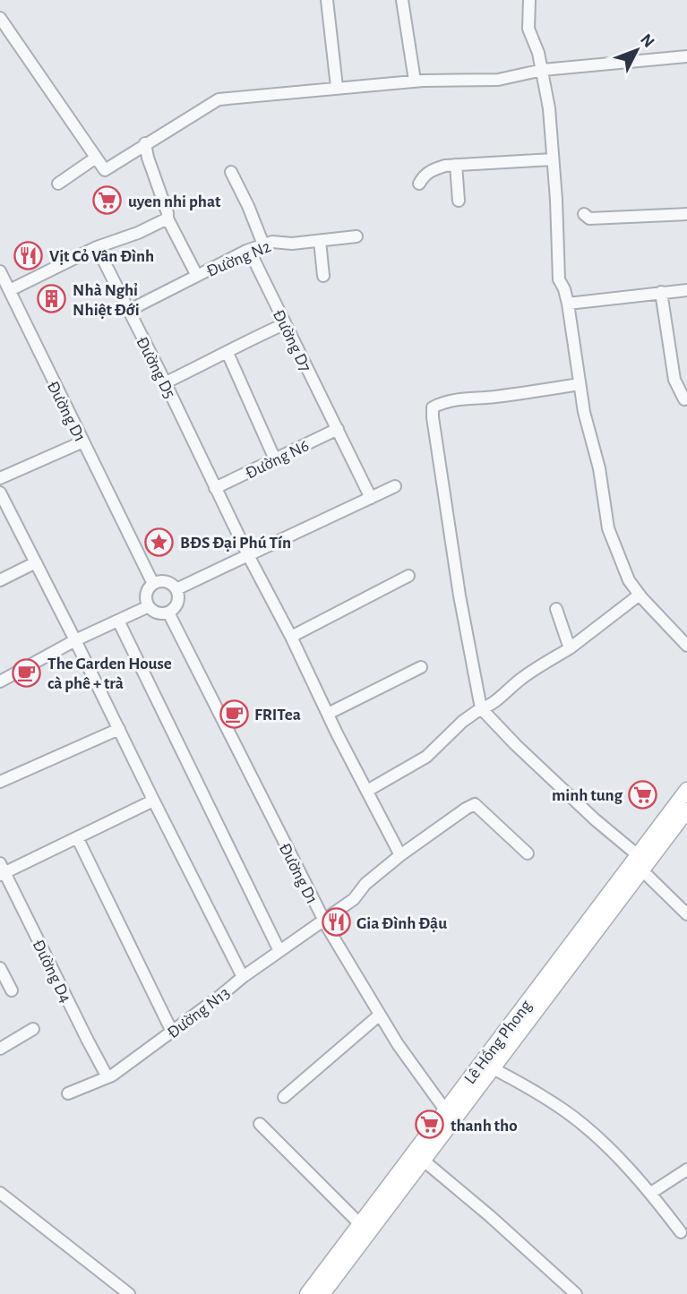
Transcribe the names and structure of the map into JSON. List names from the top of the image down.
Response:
{
  "streets": {
    "street": [
      "Đường N2",
      "Đường D7",
      "Đường D5",
      "Đường D1",
      "Đường N6",
      "Đường D4",
      "Đường N13",
      "Lê Hồng Phong"
    ]
  },
  "crossings": [
    ["Đường N2", "Đường D7"],
    ["Đường N2", "Đường D5"],
    ["Đường D7", "Đường N6"],
    ["Đường D5", "Đường N6"],
    ["Đường D5", "Đường N13"],
    ["Đường D1", "Đường N13"],
    ["Đường D1", "Lê Hồng Phong"],
    ["Đường D4", "Đường N13"]
  ],
  "places": {
    "supermarket": ["uyen nhi phat", "minh tung", "thanh tho"],
    "restaurant": ["Vịt Cỏ Vân Đình", "Gia Đình Đậu"],
    "building": ["Nhà Nghỉ Nhiệt Đới"],
    "place": ["BĐS Đại Phú Tín"],
    "cafe": ["The Garden House cà phê + trà", "FRITea"]
  },
  "north": "top right"
}
